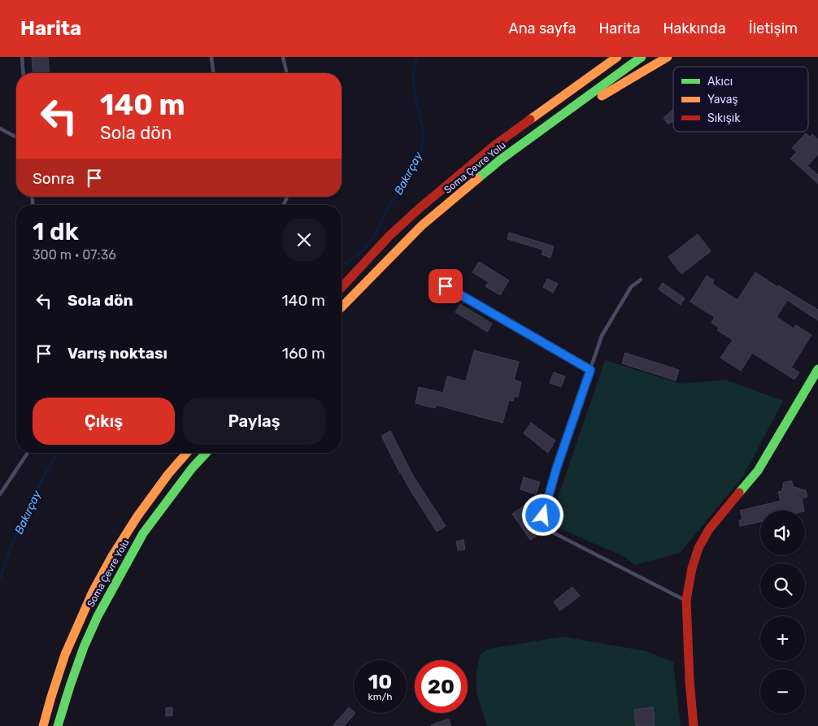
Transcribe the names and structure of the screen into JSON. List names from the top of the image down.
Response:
{
  "streets": {
    "main road": ["Soma Çevre Yolu"]
  },
  "water": ["Bakırçay"],
  "legend": ["Akıcı", "Yavaş", "Sıkışık"],
  "page": {
    "header": "Harita",
    "nav": [
      "Ana sayfa",
      "Harita",
      "Hakkında",
      "İletişim"
    ],
    "turn": ["140 m", "Sola dön"],
    "then": "Sonra",
    "heading": ["1 dk", "300 m · 07:36"],
    "list": [
      {
        "name": "Sola dön",
        "value": "140 m"
      },
      {
        "name": "Varış noktası",
        "value": "160 m"
      }
    ],
    "buttons": ["Çıkış", "Paylaş"],
    "map_buttons": ["+", "−"],
    "speed": "10 km/h",
    "limit": "20"
  }
}
